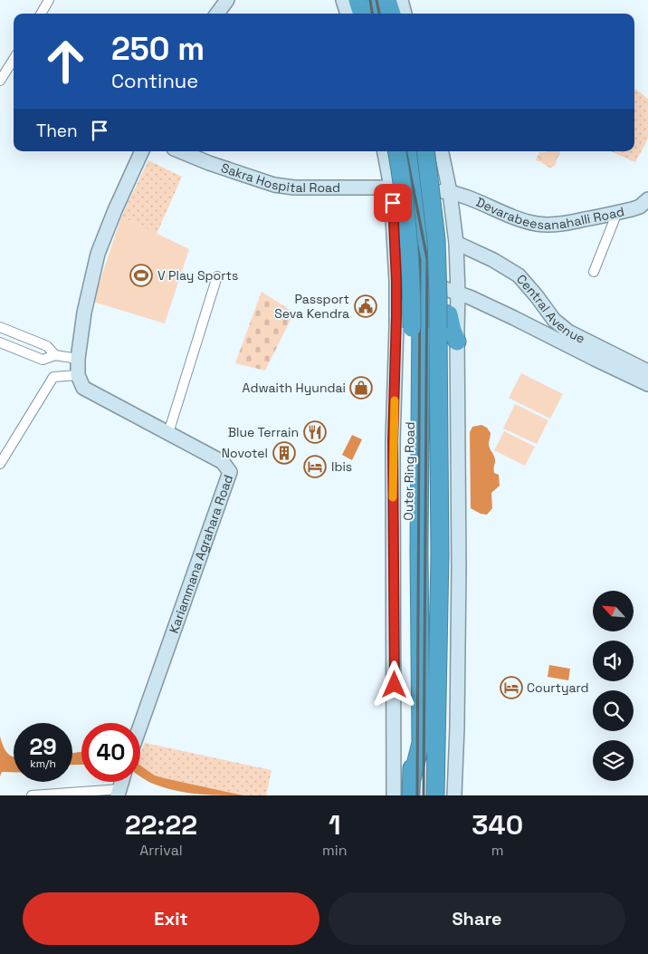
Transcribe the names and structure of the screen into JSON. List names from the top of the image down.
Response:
{
  "streets": {
    "highway": ["Outer Ring Road"],
    "street": [
      "Sakra Hospital Road",
      "Devarabeesanahalli Road",
      "Central Avenue",
      "Kariammana Agrahara Road"
    ]
  },
  "crossings": [
    ["Sakra Hospital Road", "Devarabeesanahalli Road"]
  ],
  "places": {
    "sports": ["V Play Sports"],
    "public building": ["Passport Seva Kendra"],
    "shop": ["Adwaith Hyundai"],
    "restaurant": ["Blue Terrain"],
    "building": ["Novotel"],
    "hotel": ["Ibis", "Courtyard"]
  },
  "north": "top left",
  "page": {
    "turn": ["250 m", "Continue"],
    "then": "Then",
    "speed": "29 km/h",
    "limit": "40",
    "eta": [
      "22:22",
      "Arrival",
      "1",
      "min",
      "340",
      "m"
    ],
    "buttons": ["Exit", "Share"]
  }
}
